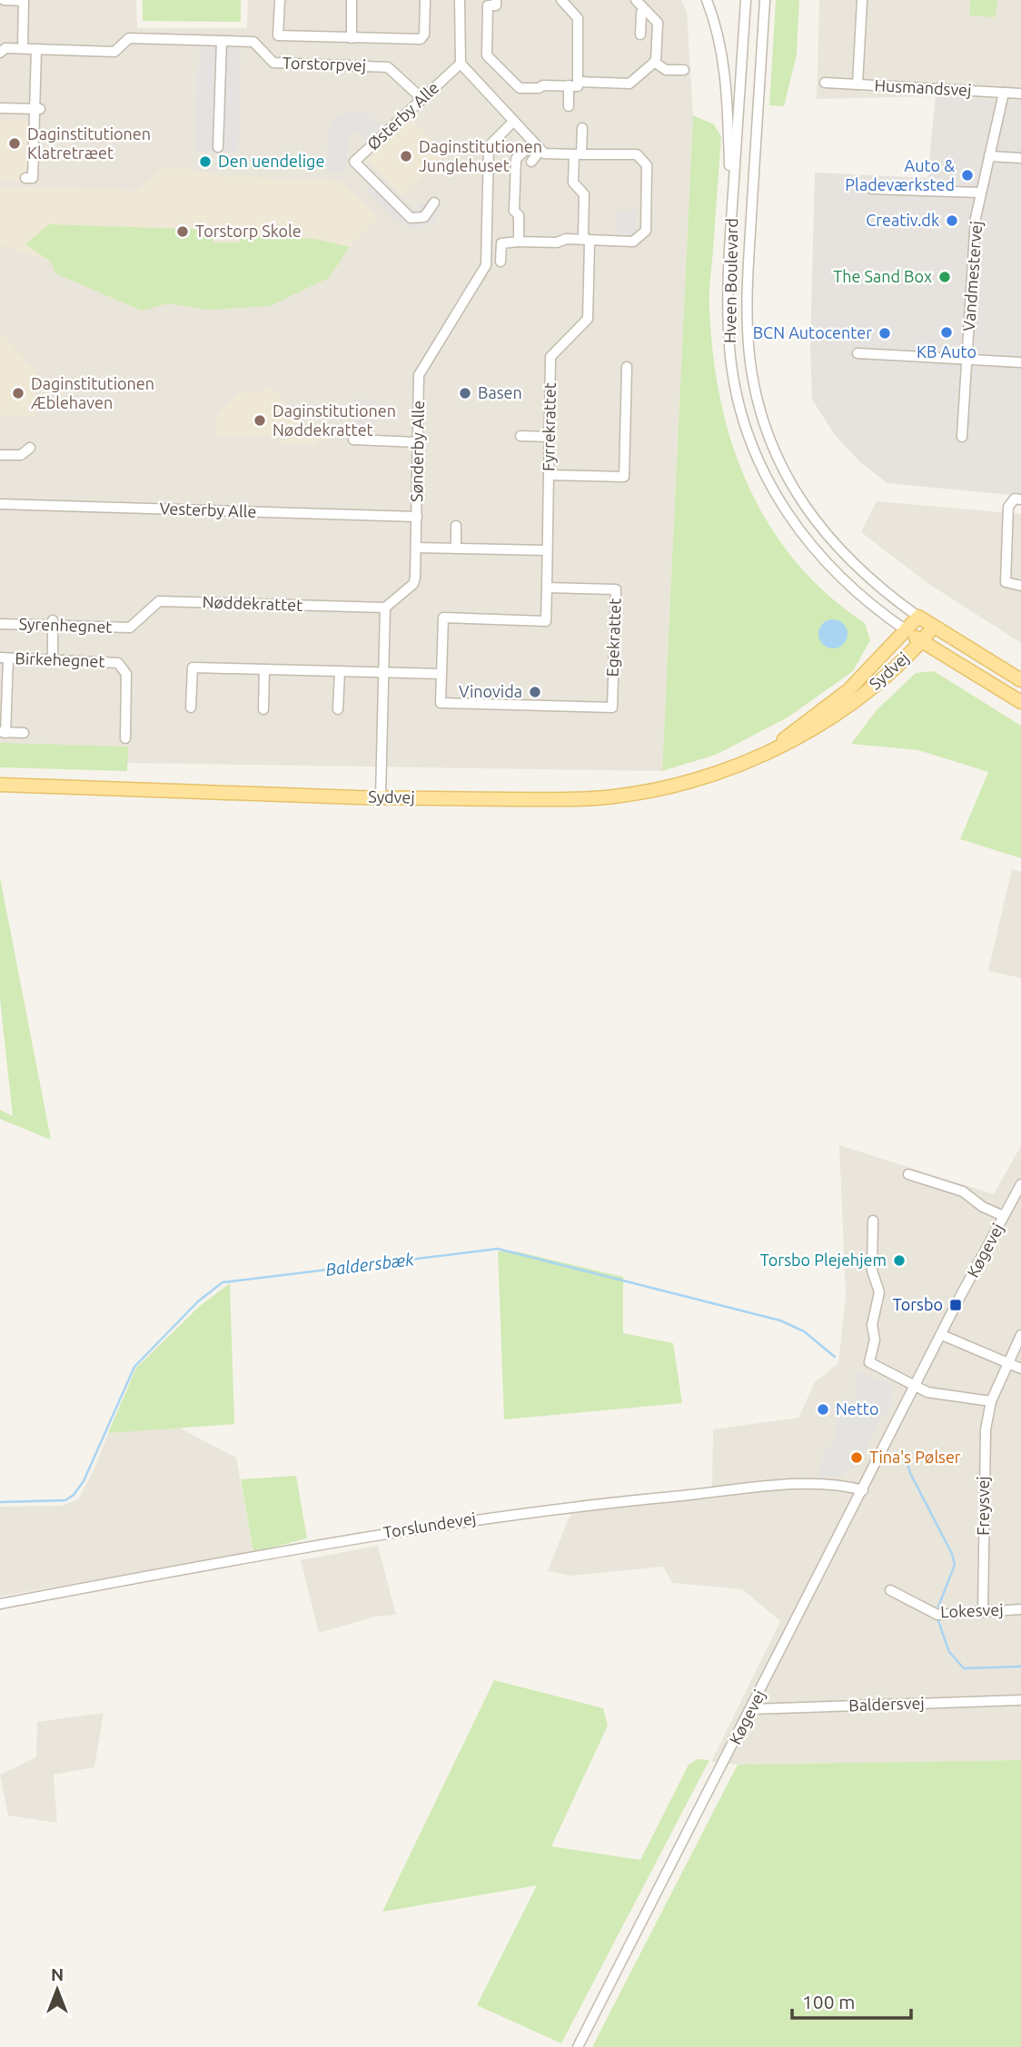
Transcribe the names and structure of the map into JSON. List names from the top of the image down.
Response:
{
  "streets": {
    "main road": ["Hveen Boulevard", "Sydvej"],
    "street": [
      "Torstorpvej",
      "Husmandsvej",
      "Østerby Alle",
      "Vandmestervej",
      "Fyrrekrattet",
      "Sønderby Alle",
      "Vesterby Alle",
      "Nøddekrattet",
      "Syrenhegnet",
      "Egekrattet",
      "Birkehegnet",
      "Køgevej",
      "Freysvej",
      "Torslundevej",
      "Lokesvej",
      "Baldersvej"
    ]
  },
  "crossings": [
    ["Torstorpvej", "Østerby Alle"],
    ["Husmandsvej", "Vandmestervej"],
    ["Hveen Boulevard", "Sydvej"],
    ["Fyrrekrattet", "Egekrattet"],
    ["Sønderby Alle", "Vesterby Alle"],
    ["Sønderby Alle", "Nøddekrattet"],
    ["Nøddekrattet", "Syrenhegnet"],
    ["Køgevej", "Torslundevej"],
    ["Køgevej", "Baldersvej"],
    ["Freysvej", "Lokesvej"]
  ],
  "water": ["Baldersbæk"],
  "places": {
    "other": [
      "Daginstitutionen Klatretræet",
      "Daginstitutionen Junglehuset",
      "Den uendelige",
      "Auto & Pladeværksted",
      "Creativ.dk",
      "Torstorp Skole",
      "The Sand Box",
      "KB Auto",
      "BCN Autocenter",
      "Daginstitutionen Æblehaven",
      "Basen",
      "Daginstitutionen Nøddekrattet",
      "Vinovida",
      "Torsbo Plejehjem",
      "Netto",
      "Tina's Pølser"
    ],
    "transit": ["Torsbo"]
  },
  "scale_bar": "100 m",
  "north": "top"
}
